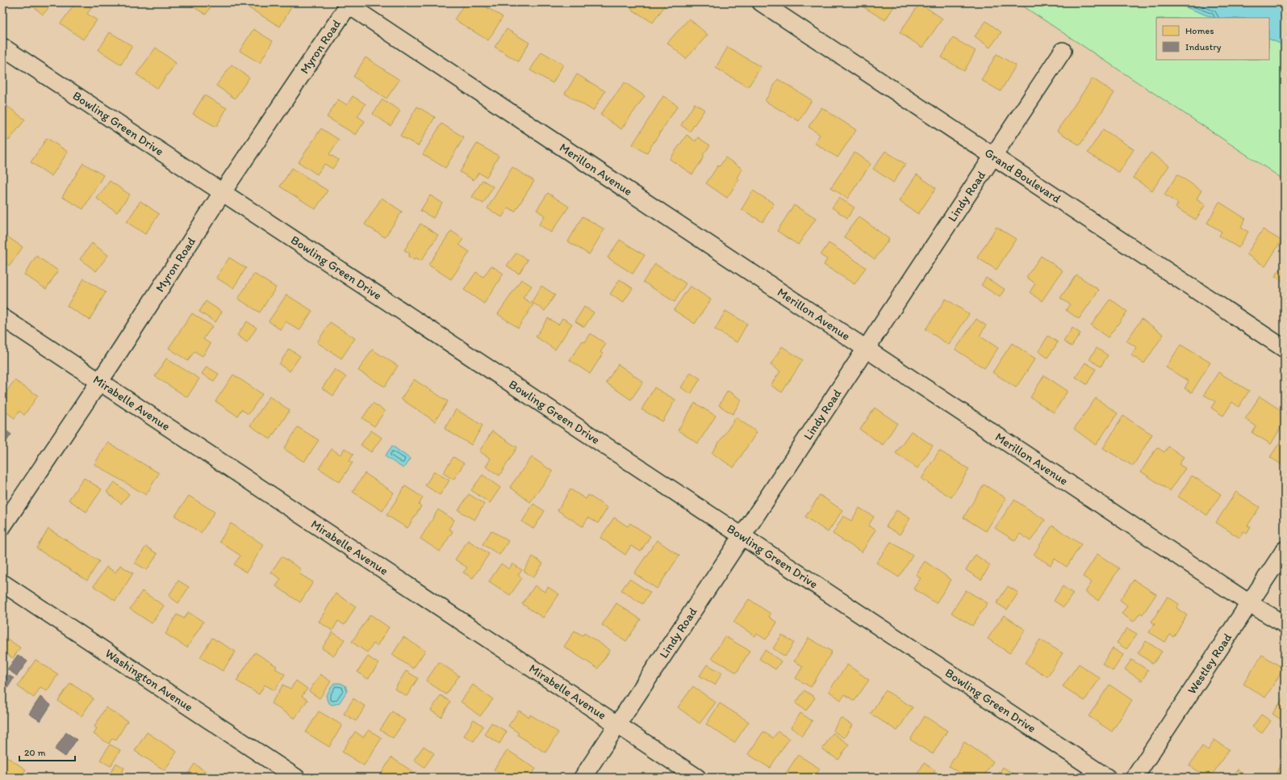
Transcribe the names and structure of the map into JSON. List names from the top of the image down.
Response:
{
  "streets": {
    "street": [
      "Myron Road",
      "Bowling Green Drive",
      "Merillon Avenue",
      "Grand Boulevard",
      "Lindy Road",
      "Mirabelle Avenue",
      "Westley Road",
      "Washington Avenue"
    ]
  },
  "crossings": [
    ["Myron Road", "Bowling Green Drive"],
    ["Myron Road", "Merillon Avenue"],
    ["Myron Road", "Mirabelle Avenue"],
    ["Bowling Green Drive", "Lindy Road"],
    ["Merillon Avenue", "Lindy Road"],
    ["Merillon Avenue", "Westley Road"],
    ["Grand Boulevard", "Lindy Road"],
    ["Lindy Road", "Mirabelle Avenue"]
  ],
  "legend": ["Homes", "Industry"],
  "scale_bar": "20 m"
}
